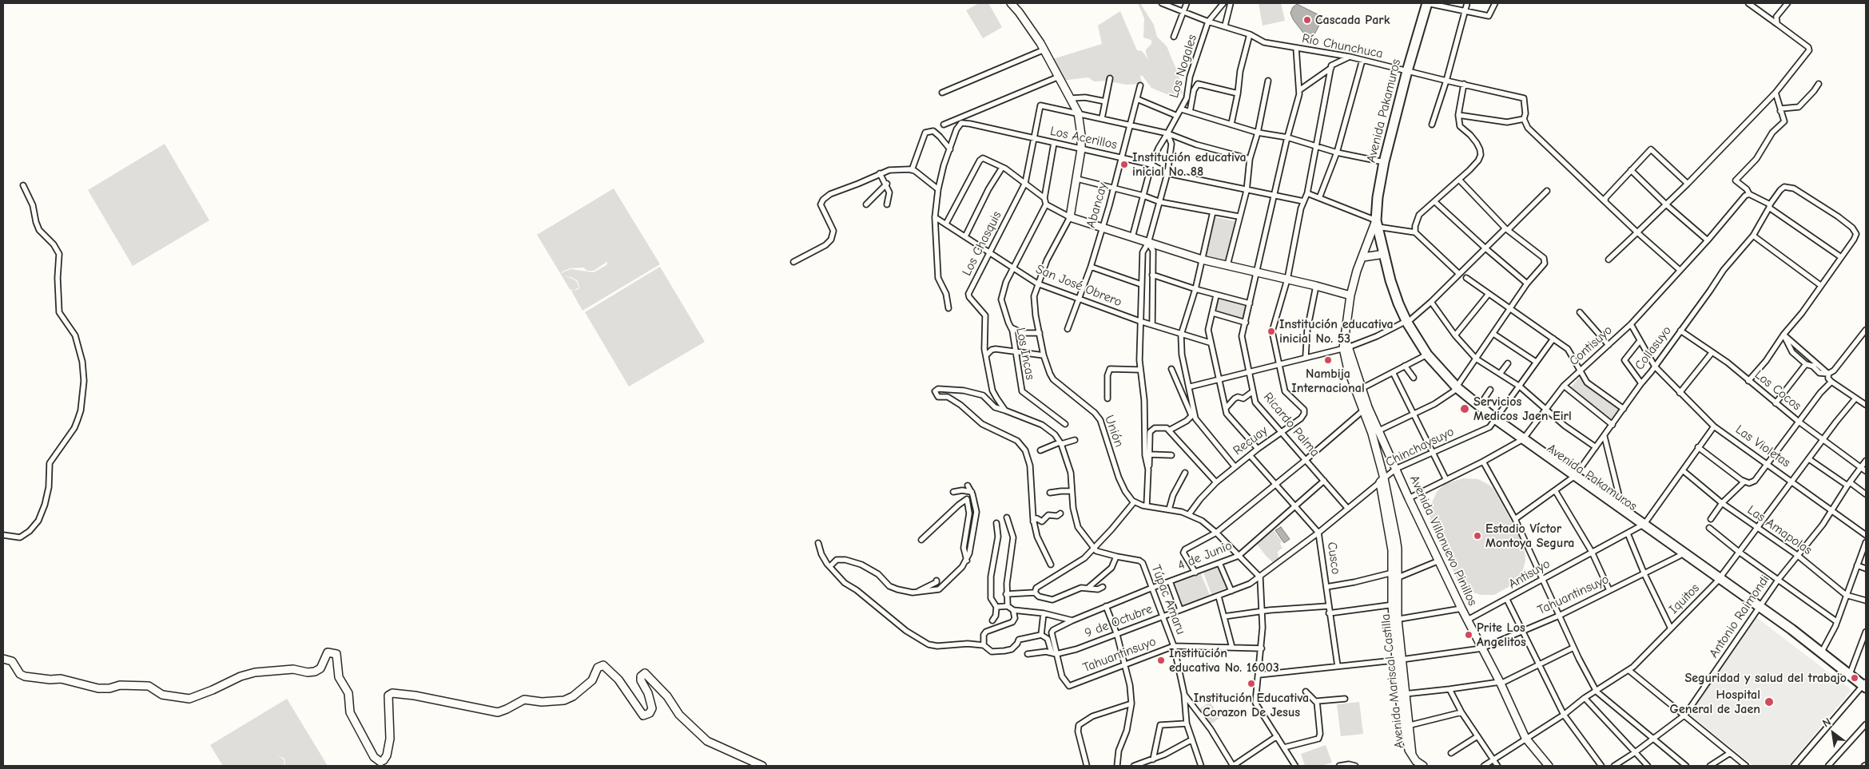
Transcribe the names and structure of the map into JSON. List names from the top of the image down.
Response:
{
  "streets": {
    "highway": ["Avenida Pakamuros"],
    "street": [
      "Río Chunchuca",
      "Los Nogales",
      "Los Acerillos",
      "Abancay",
      "Los Chasquis",
      "San José Obrero",
      "Contisuyo",
      "Collasuyo",
      "Los Incas",
      "Los Cocos",
      "Ricardo Palma",
      "Unión",
      "Recuay",
      "Las Violetas",
      "Chinchaysuyo",
      "Las Amapolas",
      "Avenida Villanuevo Pinillos",
      "4 de Junio",
      "Cusco",
      "Antisuyo",
      "Tahuantinsuyo",
      "Iquitos",
      "Túpac Amaru",
      "Antonio Raimondi",
      "9 de Octubre",
      "Avenida Mariscal Castilla"
    ]
  },
  "crossings": [
    ["Río Chunchuca", "Los Nogales"],
    ["Río Chunchuca", "Avenida Pakamuros"],
    ["Río Chunchuca", "Ricardo Palma"],
    ["Los Nogales", "Los Acerillos"],
    ["Avenida Pakamuros", "Contisuyo"],
    ["Avenida Pakamuros", "Collasuyo"],
    ["Avenida Pakamuros", "Chinchaysuyo"],
    ["Avenida Pakamuros", "Antisuyo"],
    ["Avenida Pakamuros", "Tahuantinsuyo"],
    ["Avenida Pakamuros", "Iquitos"],
    ["Avenida Pakamuros", "Antonio Raimondi"],
    ["Avenida Pakamuros", "Avenida Mariscal Castilla"],
    ["Los Acerillos", "Abancay"],
    ["Los Acerillos", "Los Chasquis"],
    ["Los Acerillos", "Ricardo Palma"],
    ["Abancay", "San José Obrero"],
    ["Los Chasquis", "San José Obrero"],
    ["San José Obrero", "Los Incas"],
    ["San José Obrero", "Unión"],
    ["Contisuyo", "Las Violetas"],
    ["Contisuyo", "Avenida Villanuevo Pinillos"],
    ["Collasuyo", "Los Cocos"],
    ["Collasuyo", "Las Violetas"],
    ["Los Cocos", "Iquitos"],
    ["Los Cocos", "Antonio Raimondi"],
    ["Ricardo Palma", "Recuay"],
    ["Ricardo Palma", "Chinchaysuyo"],
    ["Ricardo Palma", "4 de Junio"],
    ["Recuay", "Cusco"],
    ["Las Violetas", "Antisuyo"],
    ["Las Violetas", "Iquitos"],
    ["Las Violetas", "Antonio Raimondi"],
    ["Chinchaysuyo", "Avenida Villanuevo Pinillos"],
    ["Chinchaysuyo", "Cusco"],
    ["Chinchaysuyo", "9 de Octubre"],
    ["Chinchaysuyo", "Avenida Mariscal Castilla"],
    ["Las Amapolas", "Antisuyo"],
    ["Las Amapolas", "Iquitos"],
    ["Las Amapolas", "Antonio Raimondi"],
    ["Avenida Villanuevo Pinillos", "Antisuyo"],
    ["Avenida Villanuevo Pinillos", "Tahuantinsuyo"],
    ["Avenida Villanuevo Pinillos", "Iquitos"],
    ["Avenida Villanuevo Pinillos", "Avenida Mariscal Castilla"],
    ["4 de Junio", "Cusco"],
    ["4 de Junio", "Tahuantinsuyo"],
    ["4 de Junio", "Túpac Amaru"],
    ["Cusco", "Tahuantinsuyo"],
    ["Tahuantinsuyo", "Túpac Amaru"],
    ["Tahuantinsuyo", "9 de Octubre"],
    ["Tahuantinsuyo", "Avenida Mariscal Castilla"],
    ["Túpac Amaru", "9 de Octubre"]
  ],
  "places": [
    "Cascada Park",
    "Institución educativa inicial No. 88",
    "Institución educativa inicial No. 53",
    "Nambija Internacional",
    "Servicios Medicos Jaen Eirl",
    "Estadio Víctor Montoya Segura",
    "Prite Los Angelitos",
    "Institución educativa No. 16003",
    "Seguridad y salud del trabajo",
    "Institución Educativa Corazon De Jesus",
    "Hospital General de Jaen"
  ],
  "north": "top left"
}
